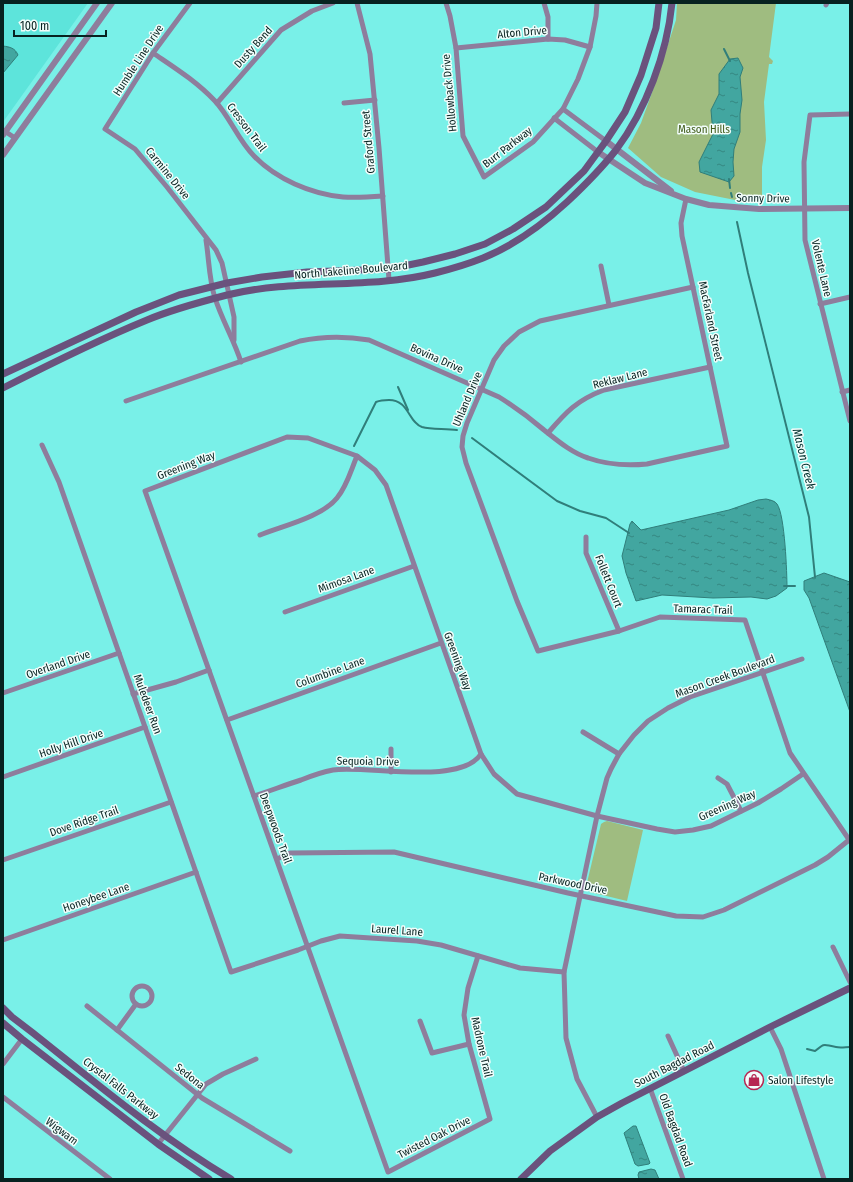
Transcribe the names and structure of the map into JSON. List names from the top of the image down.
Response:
{
  "streets": {
    "main road": ["North Lakeline Boulevard", "South Bagdad Road", "Crystal Falls Parkway"],
    "street": [
      "Alton Drive",
      "Dusty Bend",
      "Humble Line Drive",
      "Hollowback Drive",
      "Cresson Trail",
      "Graford Street",
      "Burr Parkway",
      "Carmine Drive",
      "Sonny Drive",
      "Volente Lane",
      "MacFarland Street",
      "Bovina Drive",
      "Reklaw Lane",
      "Uhland Drive",
      "Greening Way",
      "Mimosa Lane",
      "Follett Court",
      "Tamarac Trail",
      "Overland Drive",
      "Columbine Lane",
      "Mason Creek Boulevard",
      "Muledeer Run",
      "Holly Hill Drive",
      "Sequoia Drive",
      "Dove Ridge Trail",
      "Deepwoods Trail",
      "Parkwood Drive",
      "Honeybee Lane",
      "Laurel Lane",
      "Madrone Trail",
      "Sedona",
      "Old Bagdad Road",
      "Wigwam",
      "Twisted Oak Drive"
    ]
  },
  "crossings": [
    ["Alton Drive", "Hollowback Drive"],
    ["Alton Drive", "Burr Parkway"],
    ["Dusty Bend", "Cresson Trail"],
    ["Humble Line Drive", "Cresson Trail"],
    ["Humble Line Drive", "Carmine Drive"],
    ["Hollowback Drive", "Burr Parkway"],
    ["Cresson Trail", "Graford Street"],
    ["Graford Street", "North Lakeline Boulevard"],
    ["Burr Parkway", "Sonny Drive"],
    ["Carmine Drive", "North Lakeline Boulevard"],
    ["Carmine Drive", "Bovina Drive"],
    ["Sonny Drive", "Volente Lane"],
    ["Sonny Drive", "North Lakeline Boulevard"],
    ["Sonny Drive", "MacFarland Street"],
    ["MacFarland Street", "Bovina Drive"],
    ["MacFarland Street", "Reklaw Lane"],
    ["MacFarland Street", "Uhland Drive"],
    ["Bovina Drive", "Reklaw Lane"],
    ["Bovina Drive", "Uhland Drive"],
    ["Uhland Drive", "Tamarac Trail"],
    ["Greening Way", "Mimosa Lane"],
    ["Greening Way", "Tamarac Trail"],
    ["Greening Way", "Columbine Lane"],
    ["Greening Way", "Mason Creek Boulevard"],
    ["Greening Way", "Sequoia Drive"],
    ["Greening Way", "Deepwoods Trail"],
    ["Follett Court", "Tamarac Trail"],
    ["Tamarac Trail", "Mason Creek Boulevard"],
    ["Tamarac Trail", "Parkwood Drive"],
    ["Overland Drive", "Muledeer Run"],
    ["Columbine Lane", "Deepwoods Trail"],
    ["Mason Creek Boulevard", "Parkwood Drive"],
    ["Mason Creek Boulevard", "Laurel Lane"],
    ["Mason Creek Boulevard", "South Bagdad Road"],
    ["Muledeer Run", "Holly Hill Drive"],
    ["Muledeer Run", "Dove Ridge Trail"],
    ["Muledeer Run", "Honeybee Lane"],
    ["Muledeer Run", "Laurel Lane"],
    ["Sequoia Drive", "Deepwoods Trail"],
    ["Deepwoods Trail", "Parkwood Drive"],
    ["Deepwoods Trail", "Laurel Lane"],
    ["Deepwoods Trail", "Twisted Oak Drive"],
    ["Laurel Lane", "Madrone Trail"],
    ["Madrone Trail", "Twisted Oak Drive"],
    ["South Bagdad Road", "Old Bagdad Road"]
  ],
  "water": ["Mason Creek"],
  "parks": ["Mason Hills"],
  "places": {
    "shop": ["Salon Lifestyle"]
  },
  "scale_bar": "100 m"
}
